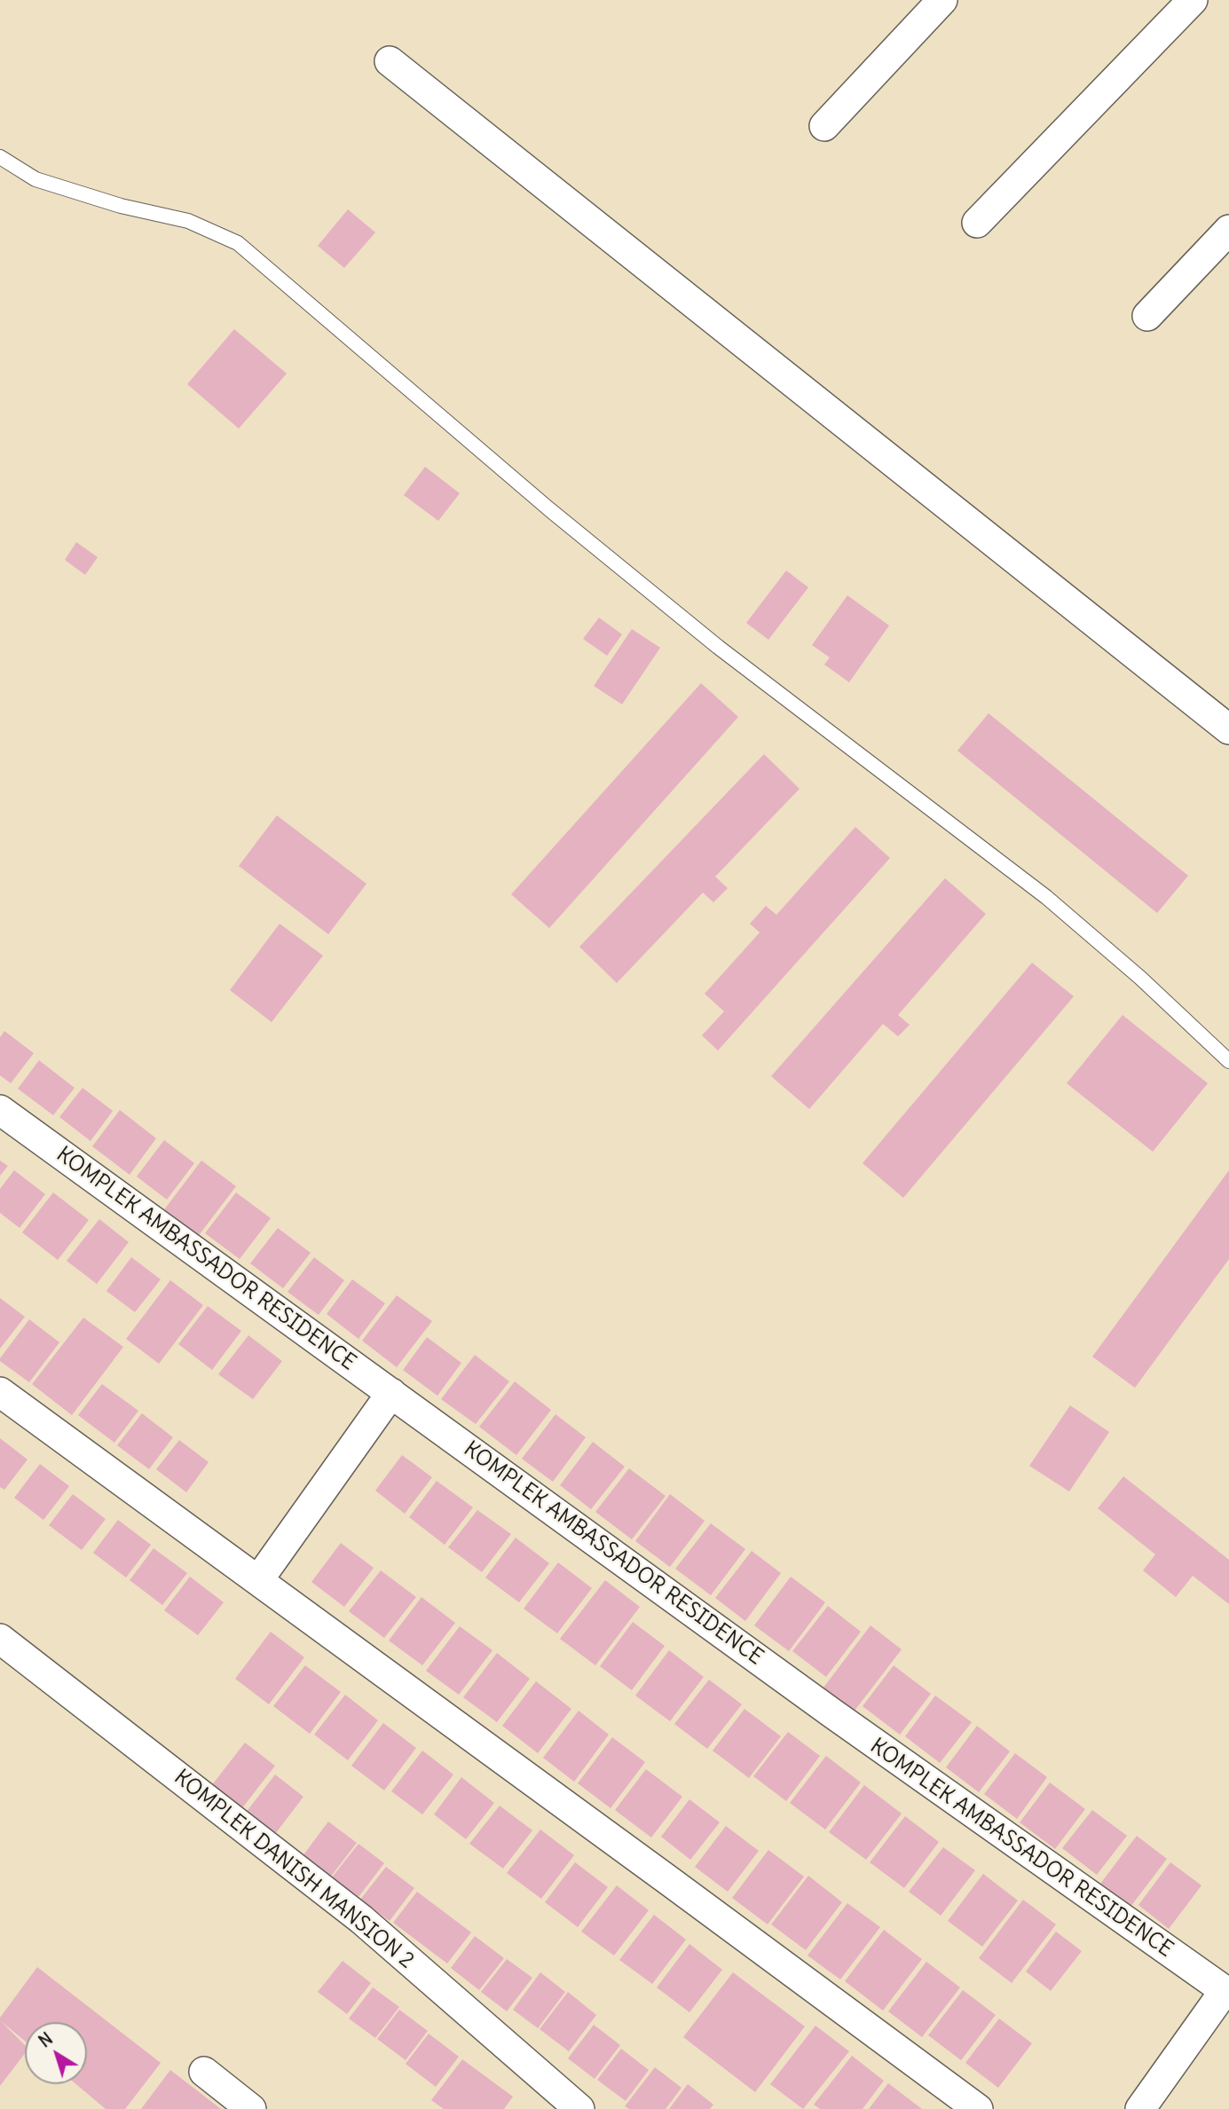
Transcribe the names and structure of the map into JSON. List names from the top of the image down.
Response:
{
  "streets": {
    "street": ["KOMPLEK AMBASSADOR RESIDENCE", "KOMPLEK DANISH MANSION 2"]
  },
  "north": "top left"
}
